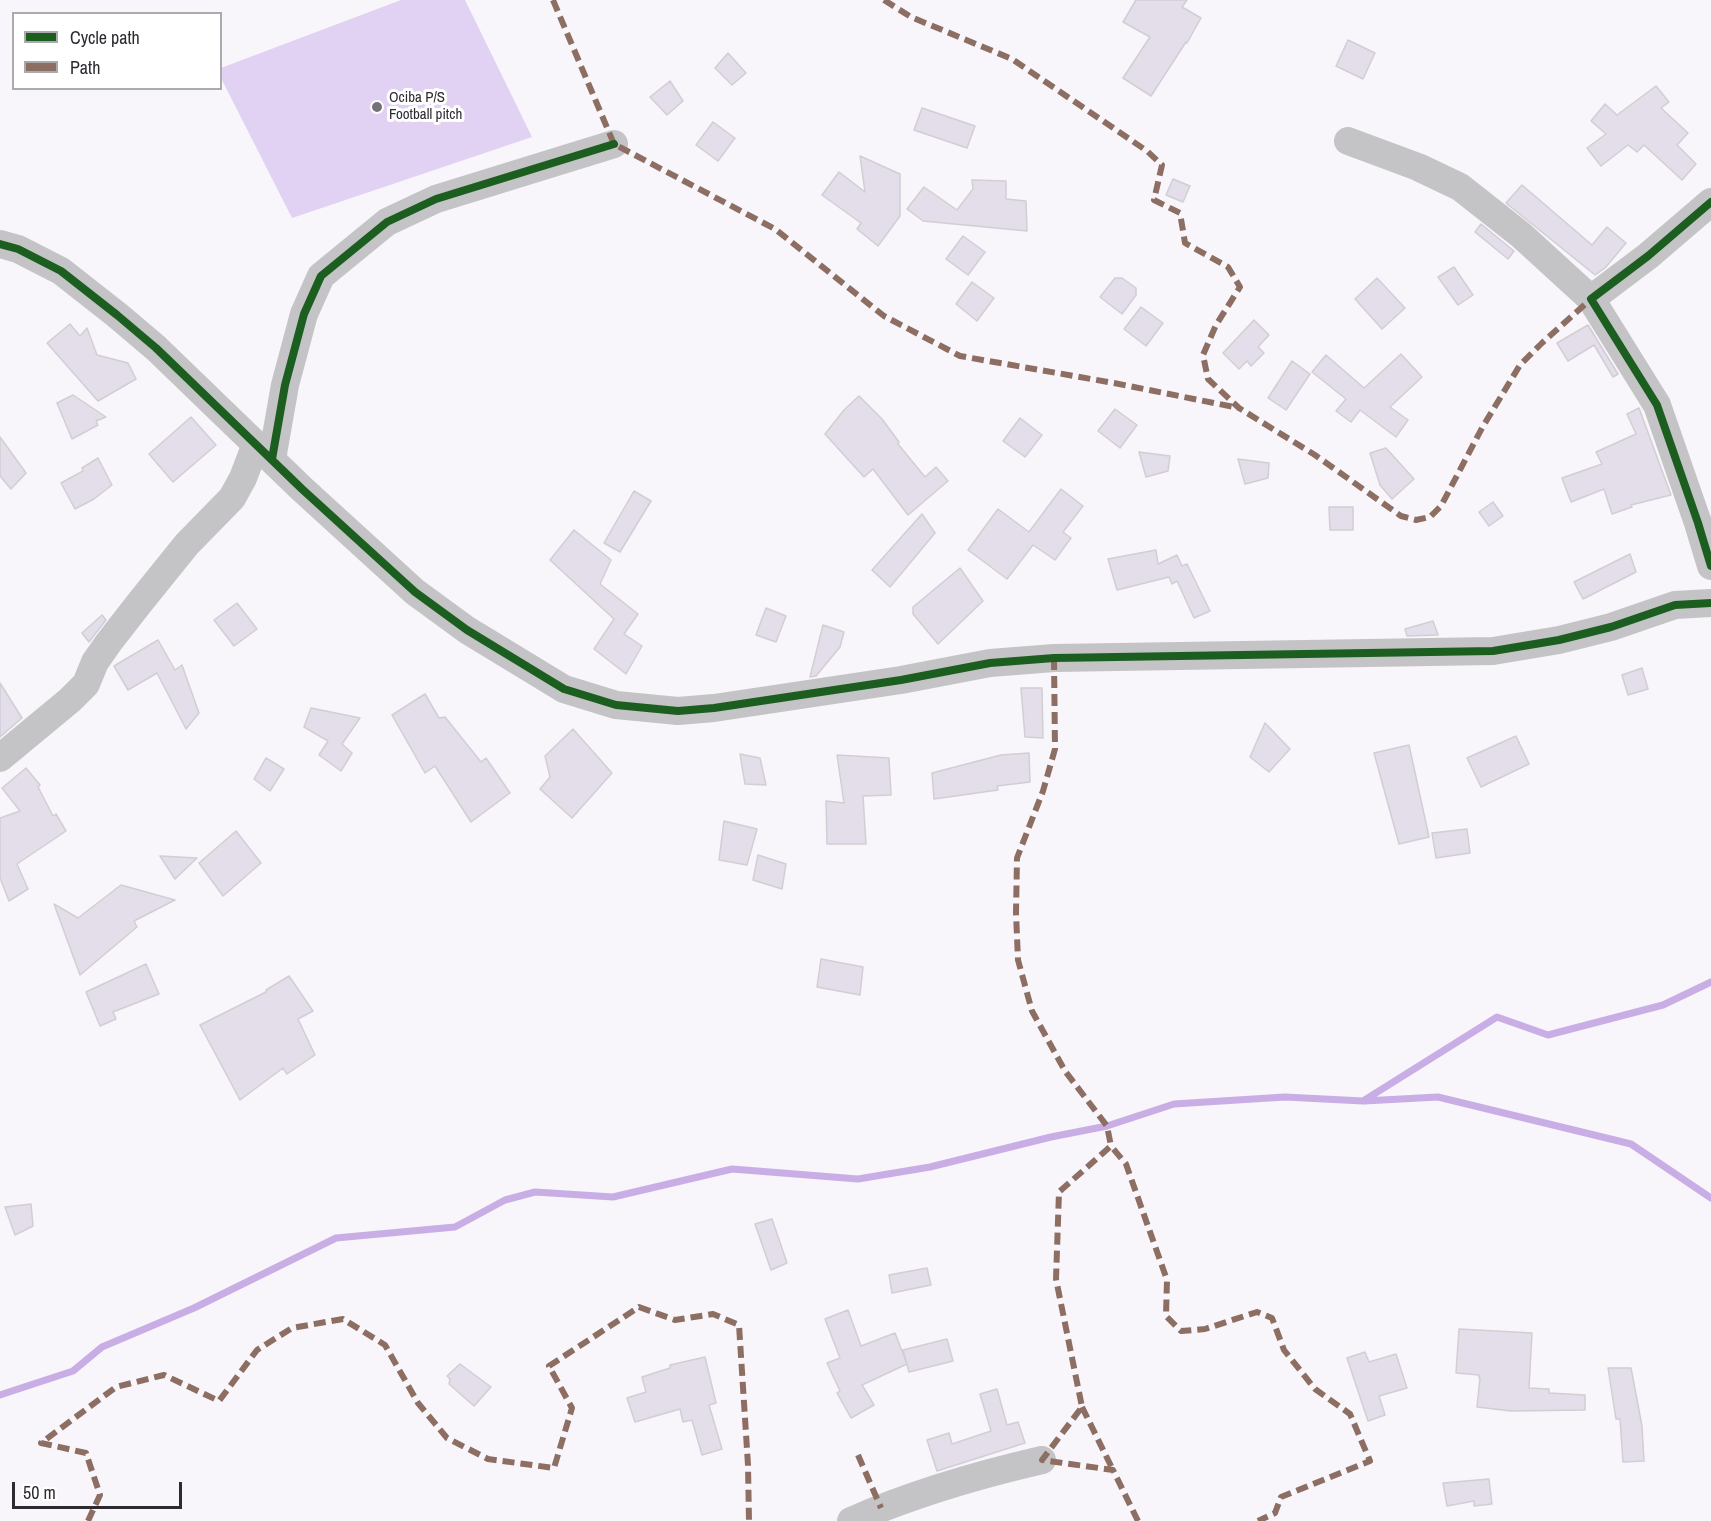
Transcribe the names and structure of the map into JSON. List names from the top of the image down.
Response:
{
  "places": ["Ociba P/S Football pitch"],
  "legend": ["Cycle path", "Path"],
  "scale_bar": "50 m"
}
